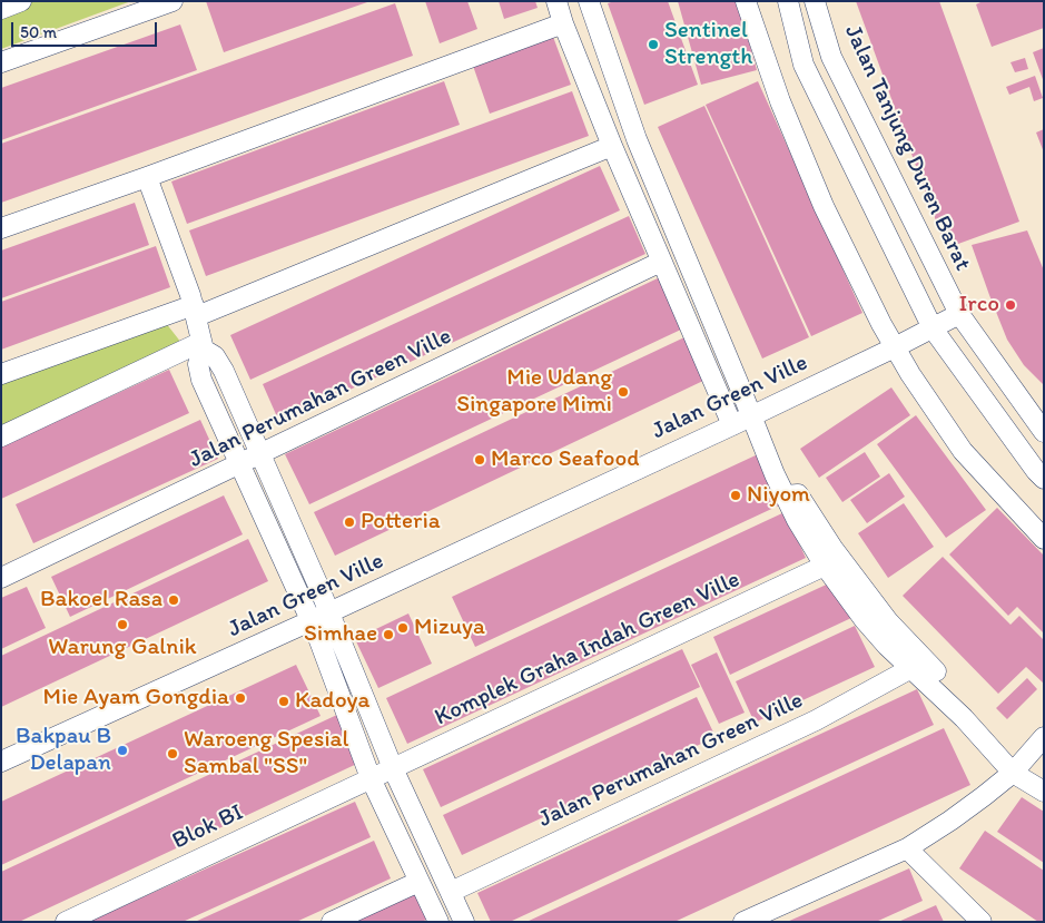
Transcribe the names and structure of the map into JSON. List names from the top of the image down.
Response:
{
  "streets": {
    "street": [
      "Jalan Tanjung Duren Barat",
      "Jalan Green Ville",
      "Jalan Perumahan Green Ville",
      "Komplek Graha Indah Green Ville",
      "Blok BI"
    ]
  },
  "crossings": [
    ["Jalan Tanjung Duren Barat", "Jalan Green Ville"],
    ["Komplek Graha Indah Green Ville", "Blok BI"]
  ],
  "places": [
    "Sentinel Strength",
    "Irco",
    "Mie Udang Singapore Mimi",
    "Marco Seafood",
    "Niyom",
    "Potteria",
    "Bakoel Rasa",
    "Warung Galnik",
    "Mizuya",
    "Simhae",
    "Mie Ayam Gongdia",
    "Kadoya",
    "Bakpau B Delapan",
    "Waroeng Spesial Sambal \"SS\""
  ],
  "scale_bar": "50 m"
}
